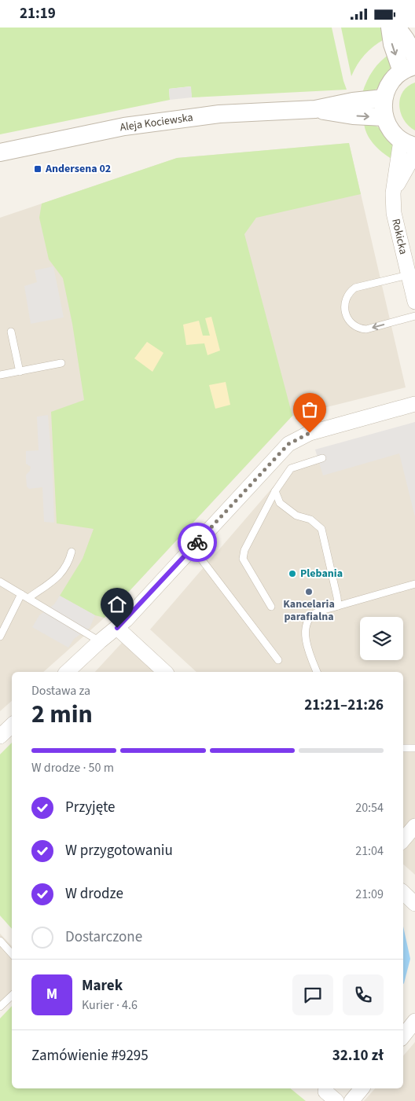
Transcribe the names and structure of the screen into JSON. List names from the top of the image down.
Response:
{
  "streets": {
    "street": ["Aleja Kociewska", "Rokicka"]
  },
  "places": {
    "transit": ["Andersena 02"],
    "other": ["Plebania", "Kancelaria parafialna"]
  },
  "page": {
    "status": "21:19",
    "heading": ["2 min", "Dostawa za", "21:21–21:26"],
    "panel": [
      "Marek",
      "Kurier · 4.6",
      "Zamówienie #9295",
      "32.10 zł"
    ],
    "bar": "W drodze · 50 m",
    "list": [
      ["Przyjęte", "20:54"],
      ["W przygotowaniu", "21:04"],
      ["W drodze", "21:09"],
      "Dostarczone"
    ],
    "round": "M"
  }
}
